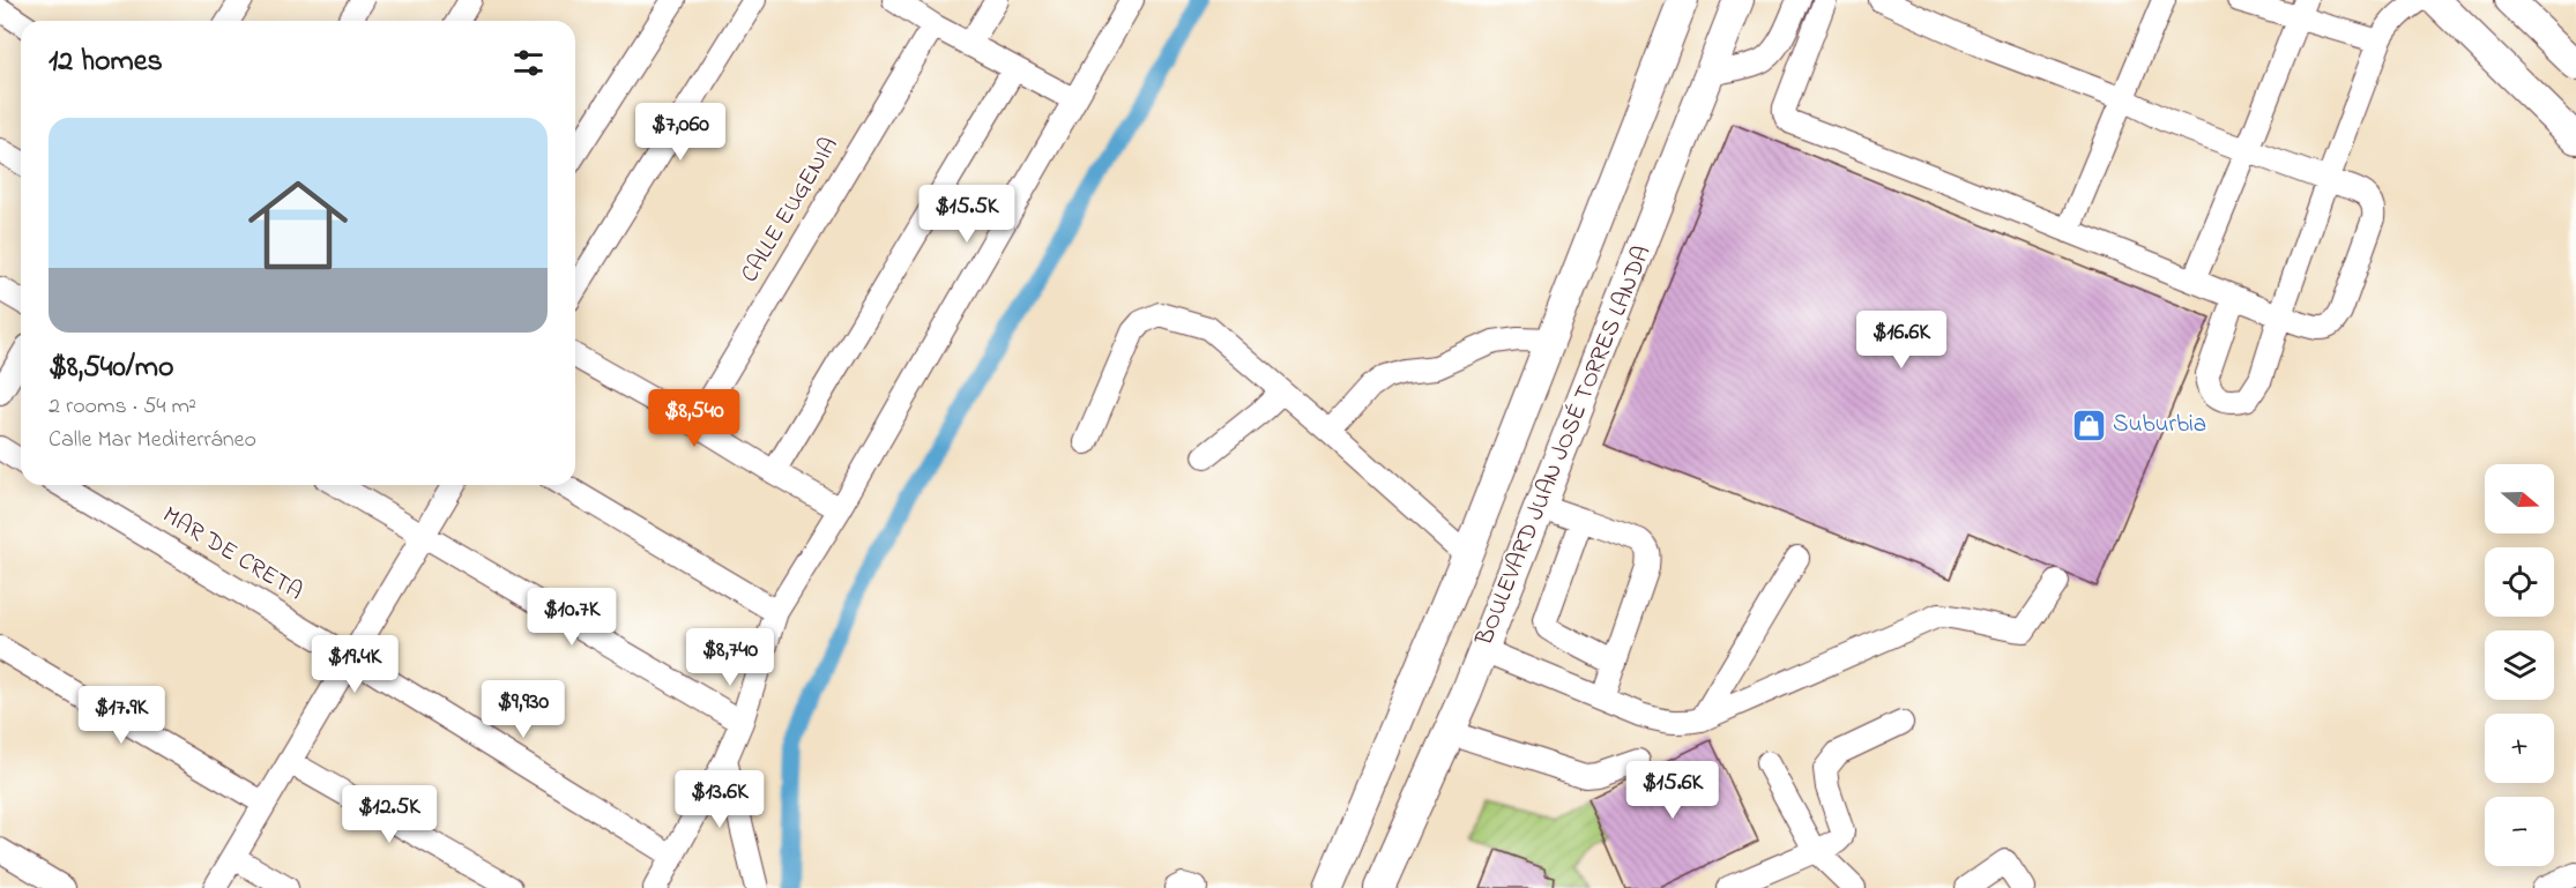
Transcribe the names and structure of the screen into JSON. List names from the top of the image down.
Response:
{
  "streets": {
    "main road": ["BOULEVARD JUAN JOSÉ TORRES LANDA"],
    "street": ["CALLE EUGENIA", "MAR DE CRETA"]
  },
  "places": {
    "shop": ["Suburbia"]
  },
  "north": "right",
  "page": {
    "heading": "12 homes",
    "price": [
      "$7,060",
      "$15.5K",
      "$16.6K",
      "$8,540",
      "$10.7K",
      "$8,740",
      "$19.4K",
      "$9,930",
      "$17.9K",
      "$15.6K",
      "$13.6K",
      "$12.5K"
    ],
    "list": [
      {
        "name": "$8,540/mo",
        "note": "2 rooms · 54 m² · Calle Mar Mediterráneo"
      }
    ],
    "map_buttons": ["+", "−"]
  }
}
